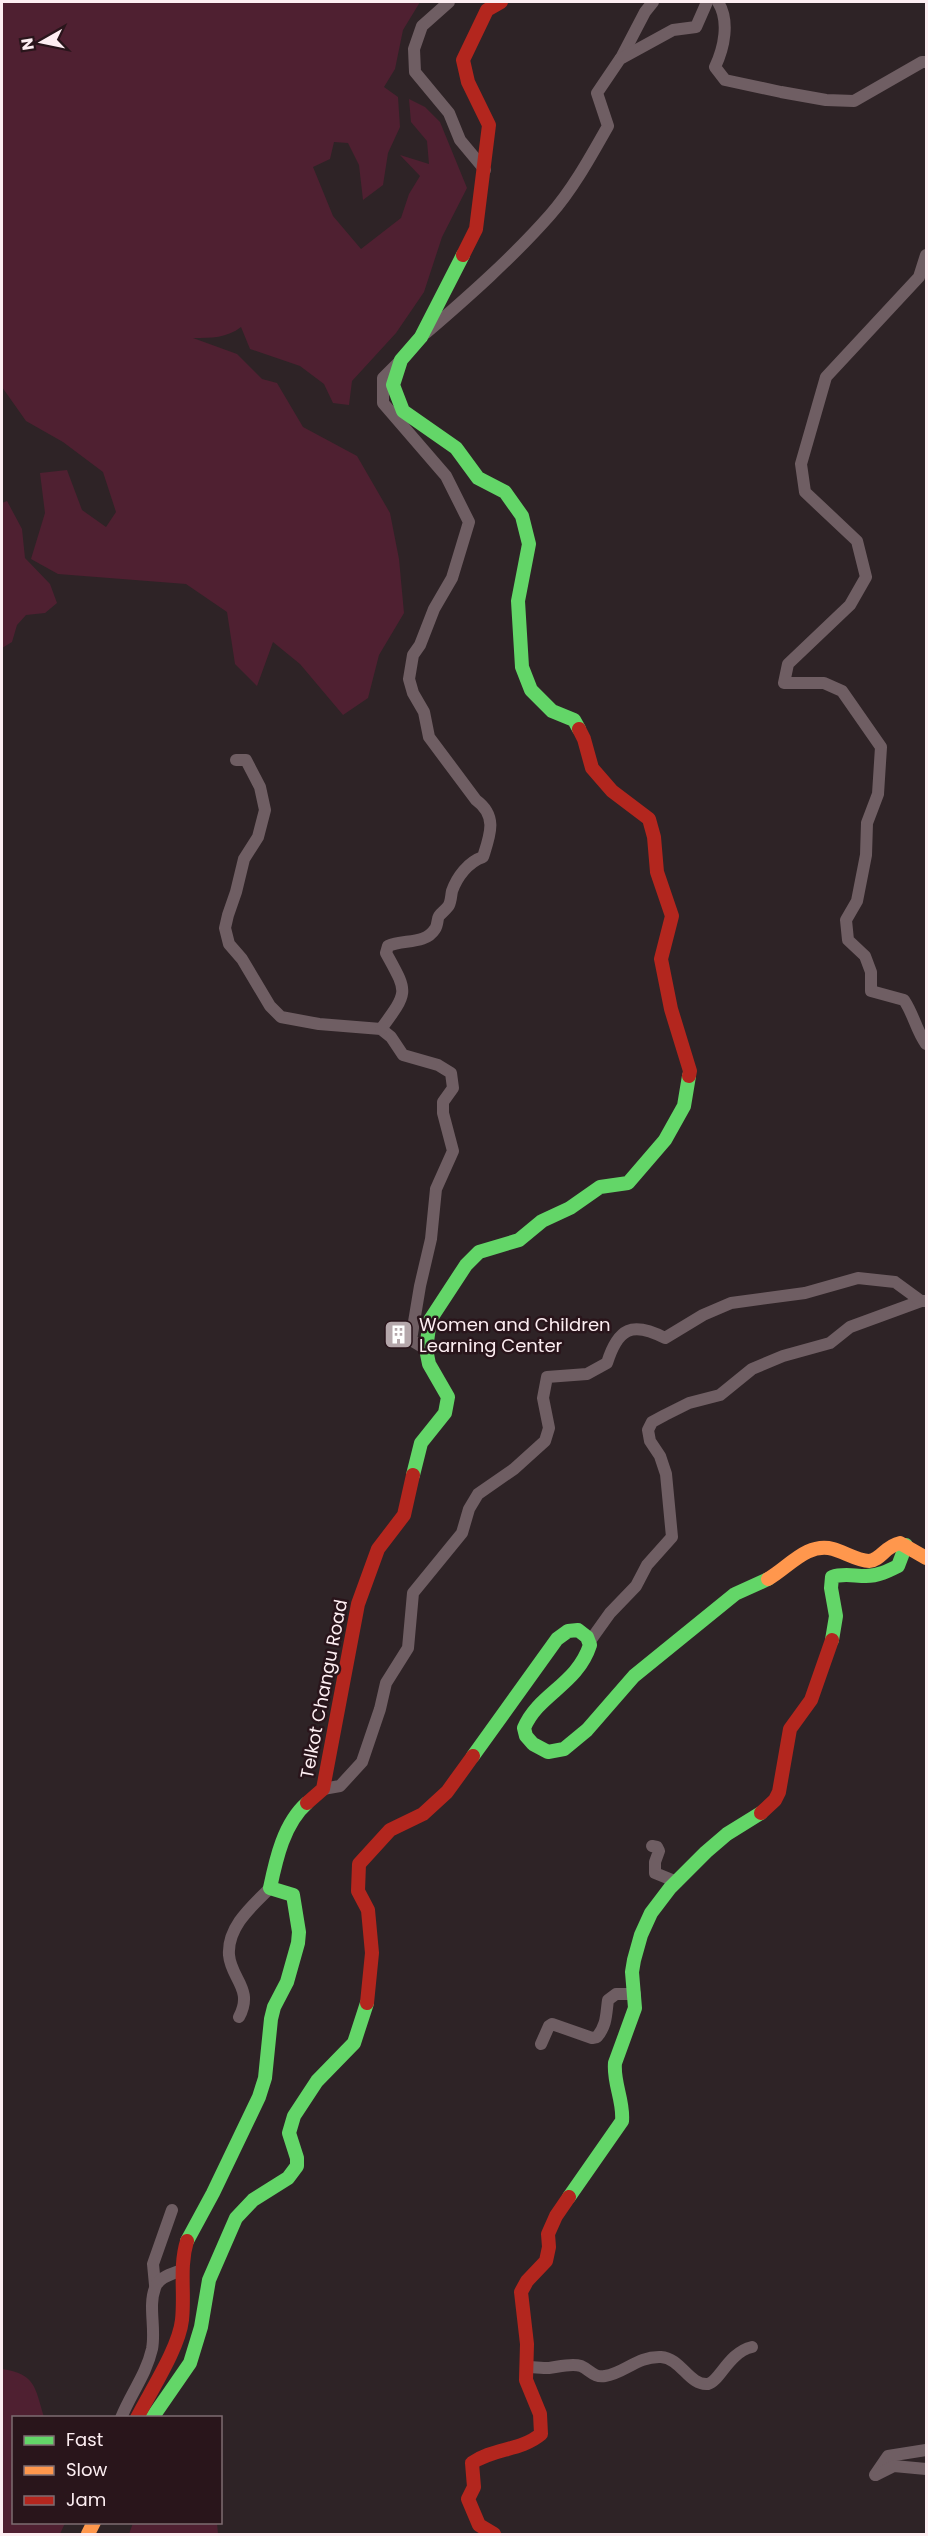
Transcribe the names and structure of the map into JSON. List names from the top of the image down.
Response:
{
  "streets": {
    "street": ["Telkot Changu Road"]
  },
  "places": {
    "building": ["Women and Children Learning Center"]
  },
  "legend": ["Fast", "Slow", "Jam"],
  "north": "left"
}
